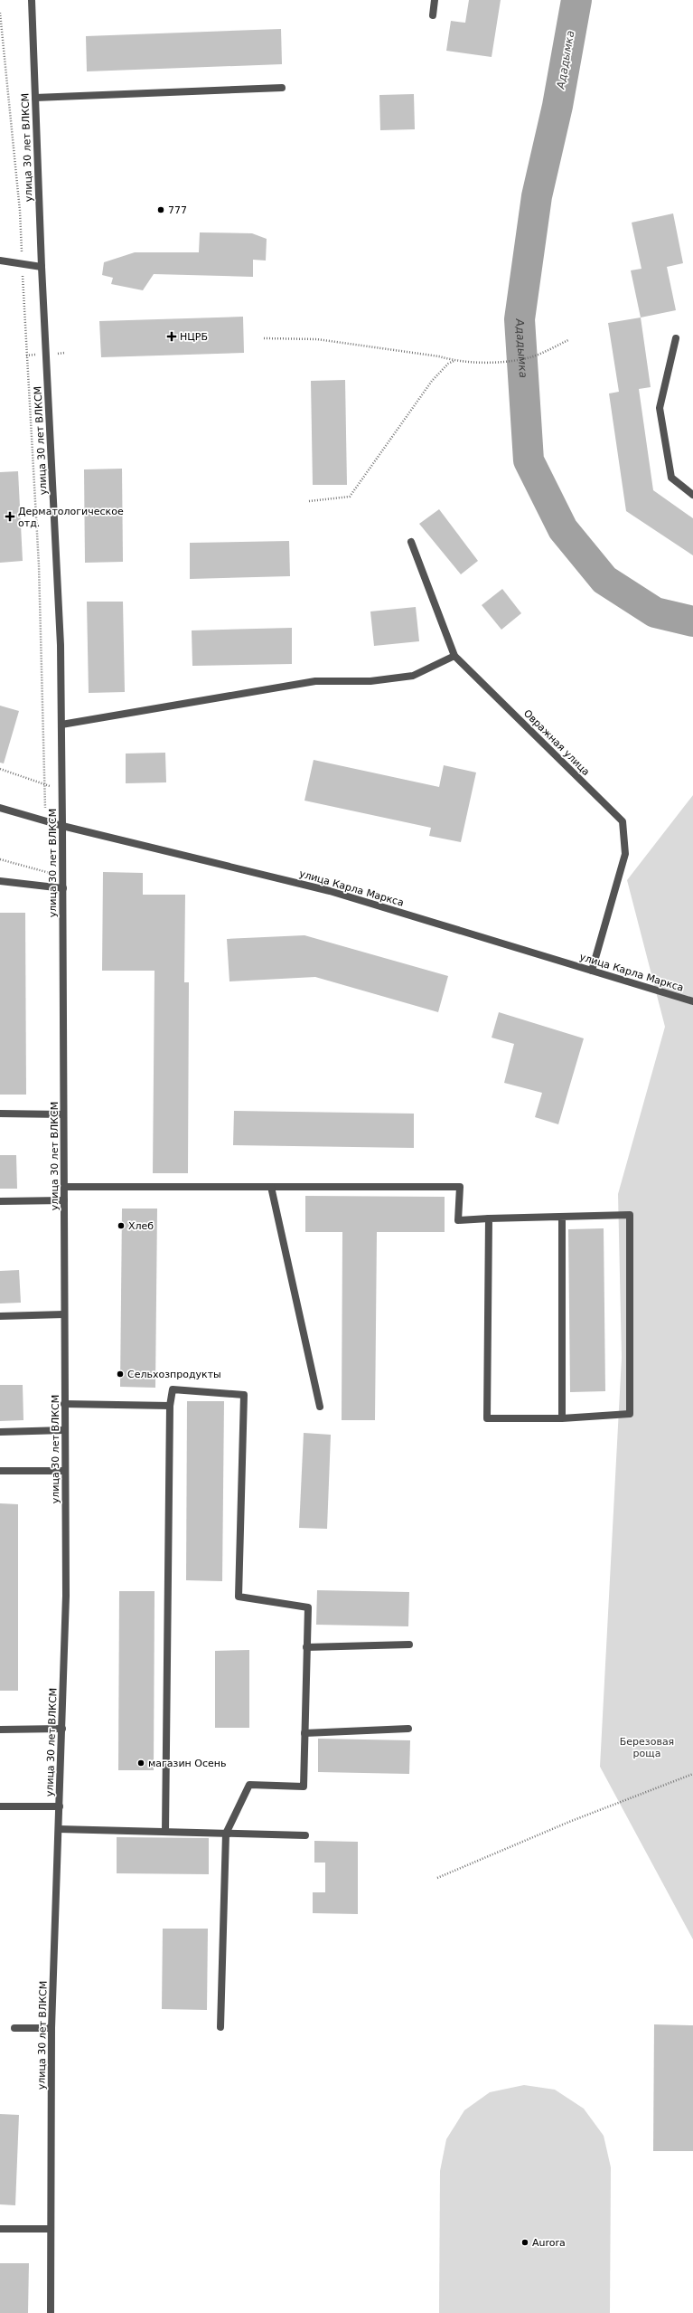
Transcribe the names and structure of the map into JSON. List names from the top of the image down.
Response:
{
  "streets": {
    "street": ["улица 30 лет ВЛКСМ", "Овражная улица", "улица Карла Маркса"]
  },
  "crossings": [
    ["улица 30 лет ВЛКСМ", "улица Карла Маркса"],
    ["Овражная улица", "улица Карла Маркса"]
  ],
  "water": ["Ададымка"],
  "parks": ["Березовая роща"],
  "places": {
    "other": [
      "777",
      "Хлеб",
      "Сельхозпродукты",
      "магазин Осень",
      "Aurora"
    ],
    "health": ["НЦРБ", "Дерматологическое отд."]
  }
}
